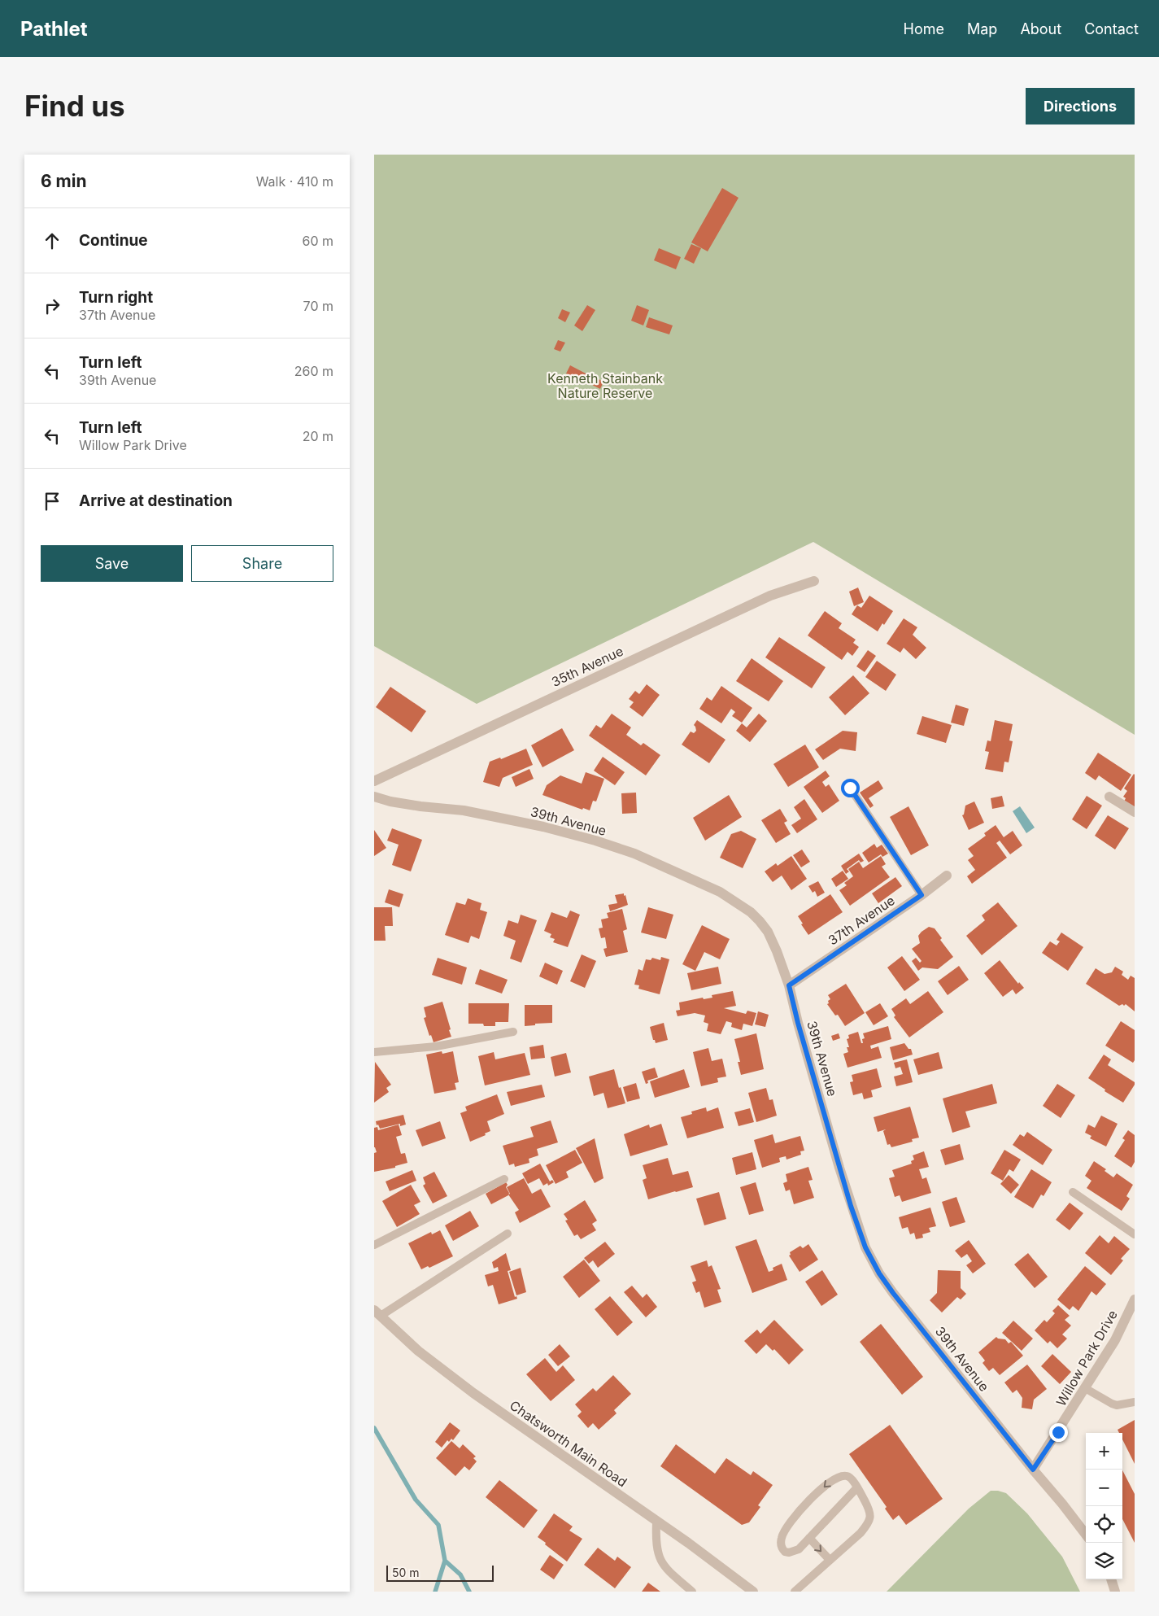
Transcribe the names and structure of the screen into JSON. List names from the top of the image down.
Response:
{
  "streets": {
    "street": [
      "35th Avenue",
      "39th Avenue",
      "37th Avenue",
      "Willow Park Drive",
      "Chatsworth Main Road"
    ]
  },
  "crossings": [
    ["39th Avenue", "37th Avenue"],
    ["39th Avenue", "Willow Park Drive"]
  ],
  "parks": ["Kenneth Stainbank Nature Reserve"],
  "scale_bar": "50 m",
  "page": {
    "header": "Pathlet",
    "nav": [
      "Home",
      "Map",
      "About",
      "Contact"
    ],
    "buttons": [
      "Directions",
      ["Save", "Share"]
    ],
    "title": "Find us",
    "heading": ["6 min", "Walk · 410 m"],
    "list": [
      ["Continue", "60 m"],
      ["Turn right", "37th Avenue", "70 m"],
      ["Turn left", "39th Avenue", "260 m"],
      ["Turn left", "Willow Park Drive", "20 m"],
      "Arrive at destination"
    ],
    "map_buttons": ["+", "−"],
    "scale": "50 m"
  }
}
